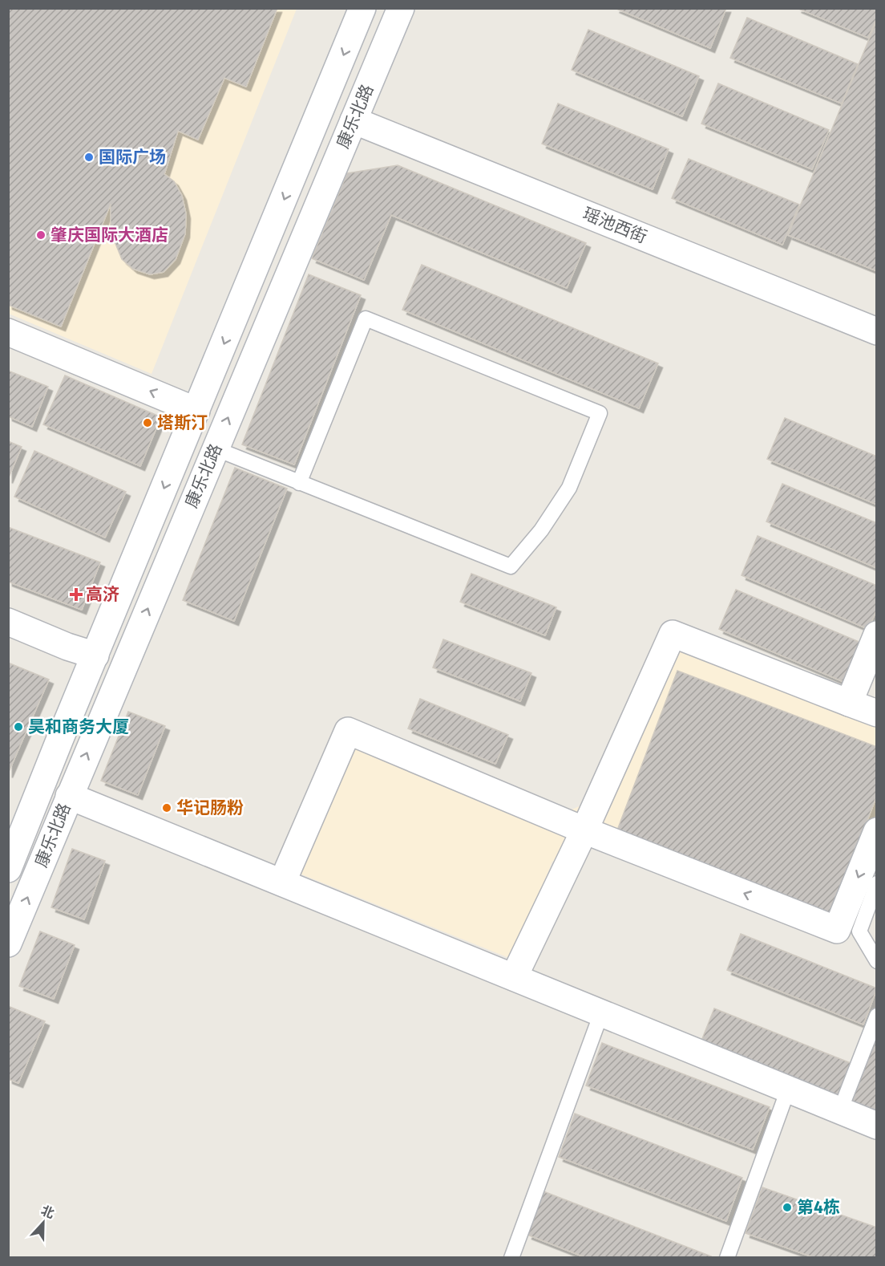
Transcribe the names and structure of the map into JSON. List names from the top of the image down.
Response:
{
  "streets": {
    "street": ["康乐北路", "瑶池西街"]
  },
  "crossings": [
    ["康乐北路", "瑶池西街"]
  ],
  "places": {
    "other": [
      "国际广场",
      "肇庆国际大酒店",
      "塔斯汀",
      "昊和商务大厦",
      "华记肠粉",
      "第4栋"
    ],
    "health": ["高济"]
  },
  "north": "top"
}
